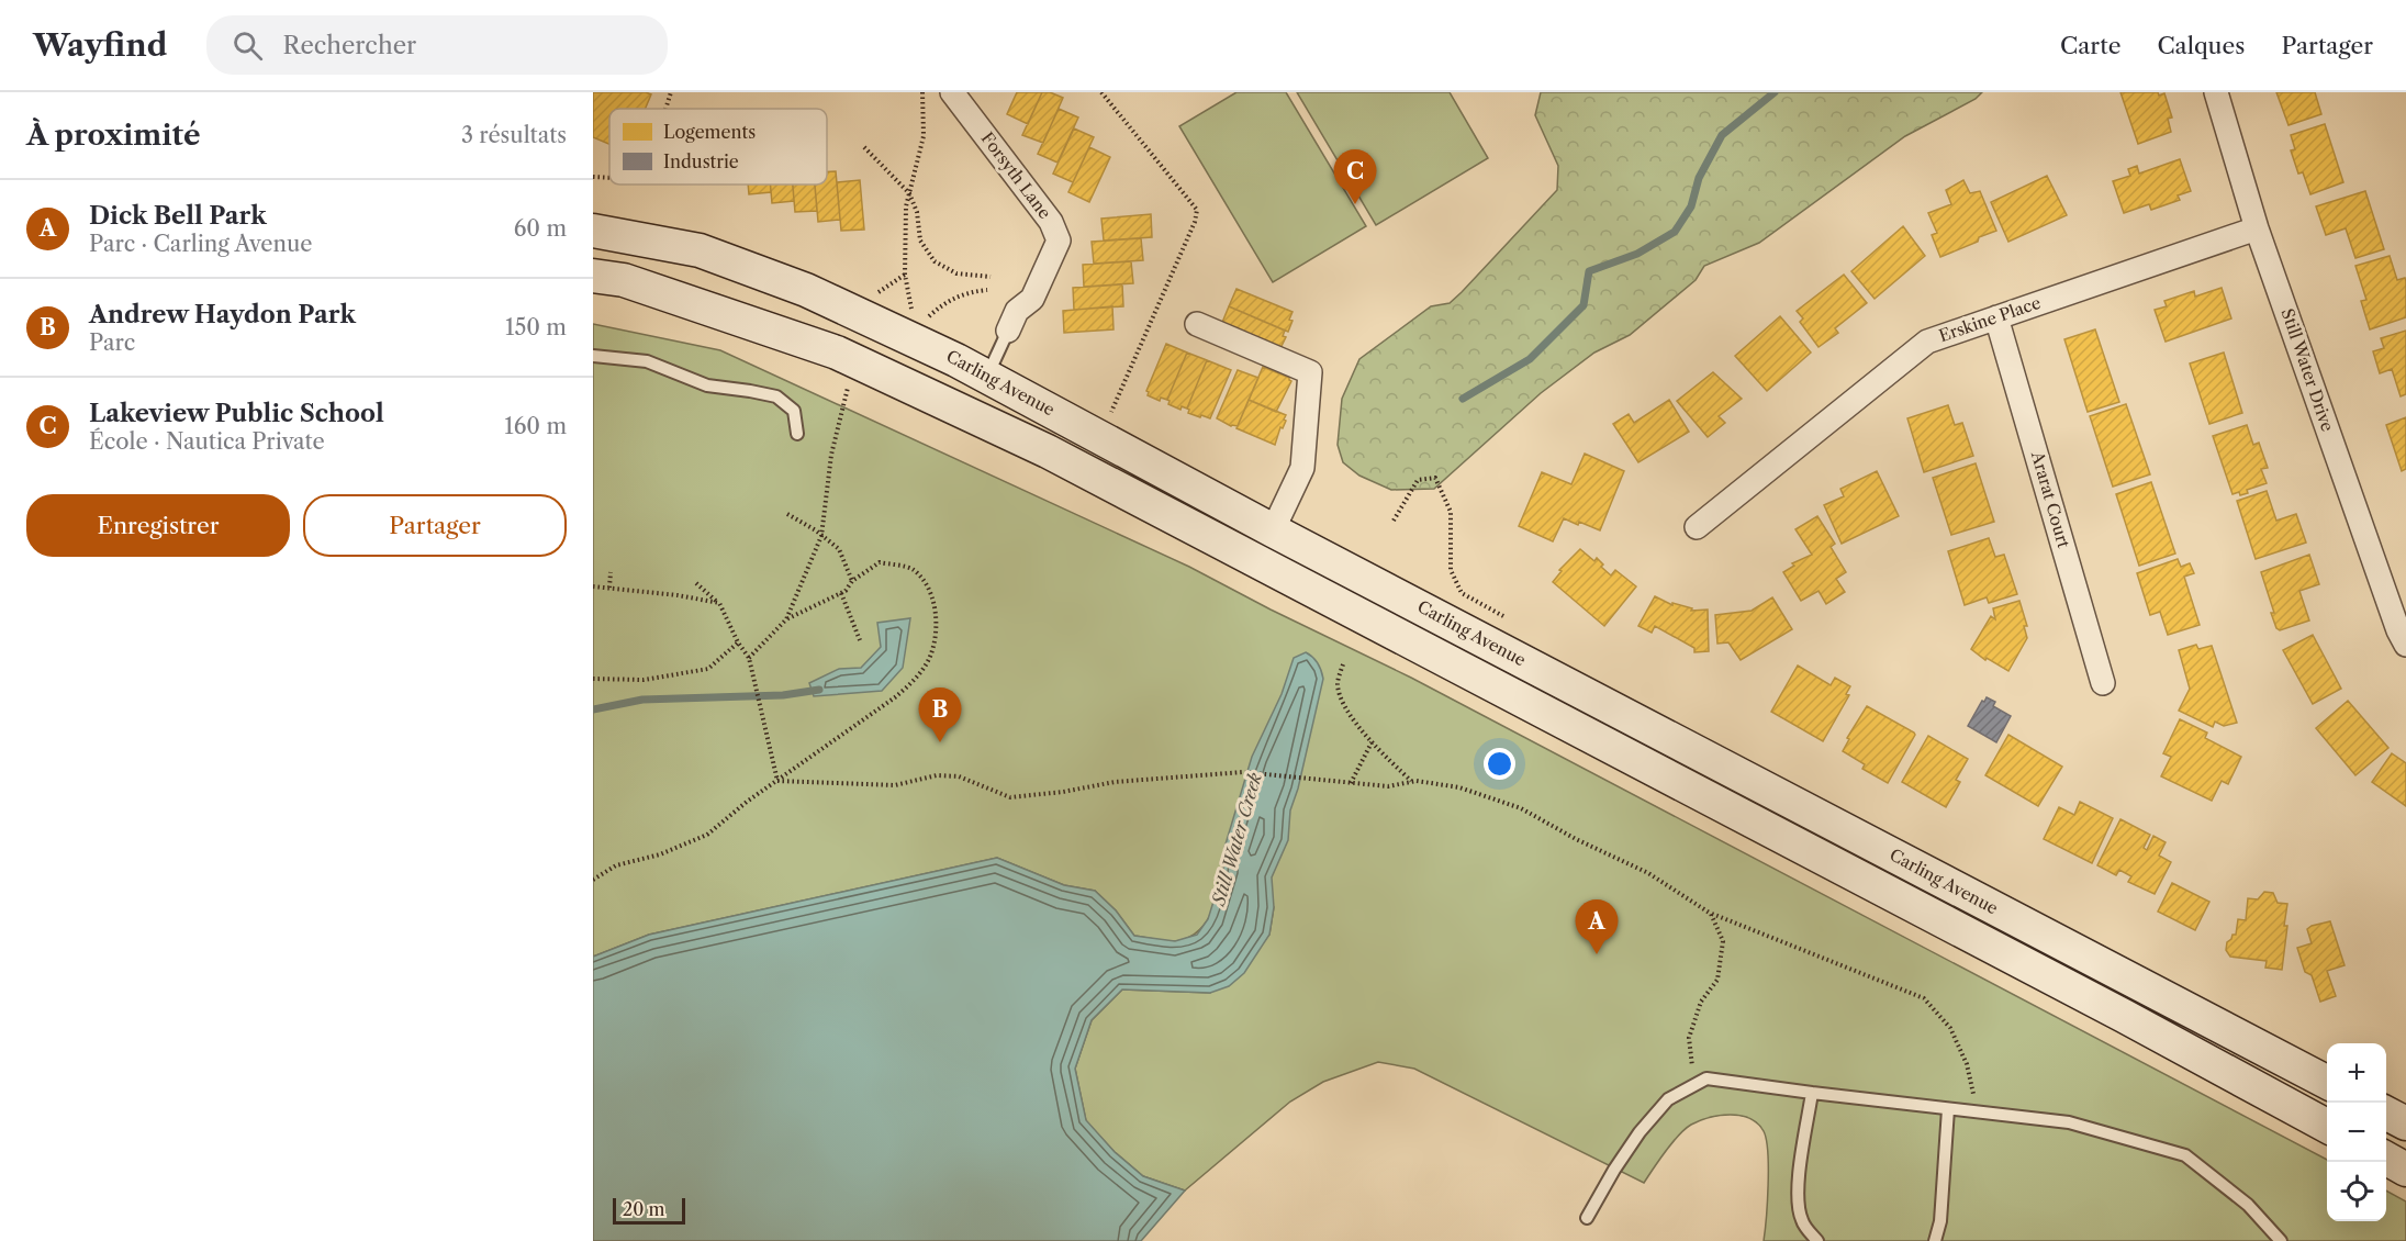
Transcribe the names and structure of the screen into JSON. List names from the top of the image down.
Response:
{
  "streets": {
    "main road": ["Carling Avenue"],
    "street": [
      "Forsyth Lane",
      "Erskine Place",
      "Still Water Drive",
      "Ararat Court"
    ]
  },
  "crossings": [
    ["Erskine Place", "Still Water Drive"],
    ["Erskine Place", "Ararat Court"]
  ],
  "water": ["Still Water Creek"],
  "legend": ["Logements", "Industrie"],
  "scale_bar": "20 m",
  "page": {
    "header": "Wayfind",
    "search": "Rechercher",
    "nav": ["Carte", "Calques", "Partager"],
    "heading": ["À proximité", "3 résultats"],
    "pins": ["C", "B", "A"],
    "list": [
      {
        "mark": "A",
        "name": "Dick Bell Park",
        "note": "Parc · Carling Avenue",
        "value": "60 m"
      },
      {
        "mark": "B",
        "name": "Andrew Haydon Park",
        "note": "Parc",
        "value": "150 m"
      },
      {
        "mark": "C",
        "name": "Lakeview Public School",
        "note": "École · Nautica Private",
        "value": "160 m"
      }
    ],
    "buttons": ["Enregistrer", "Partager"],
    "map_buttons": ["+", "−"],
    "scale": "20 m"
  }
}
